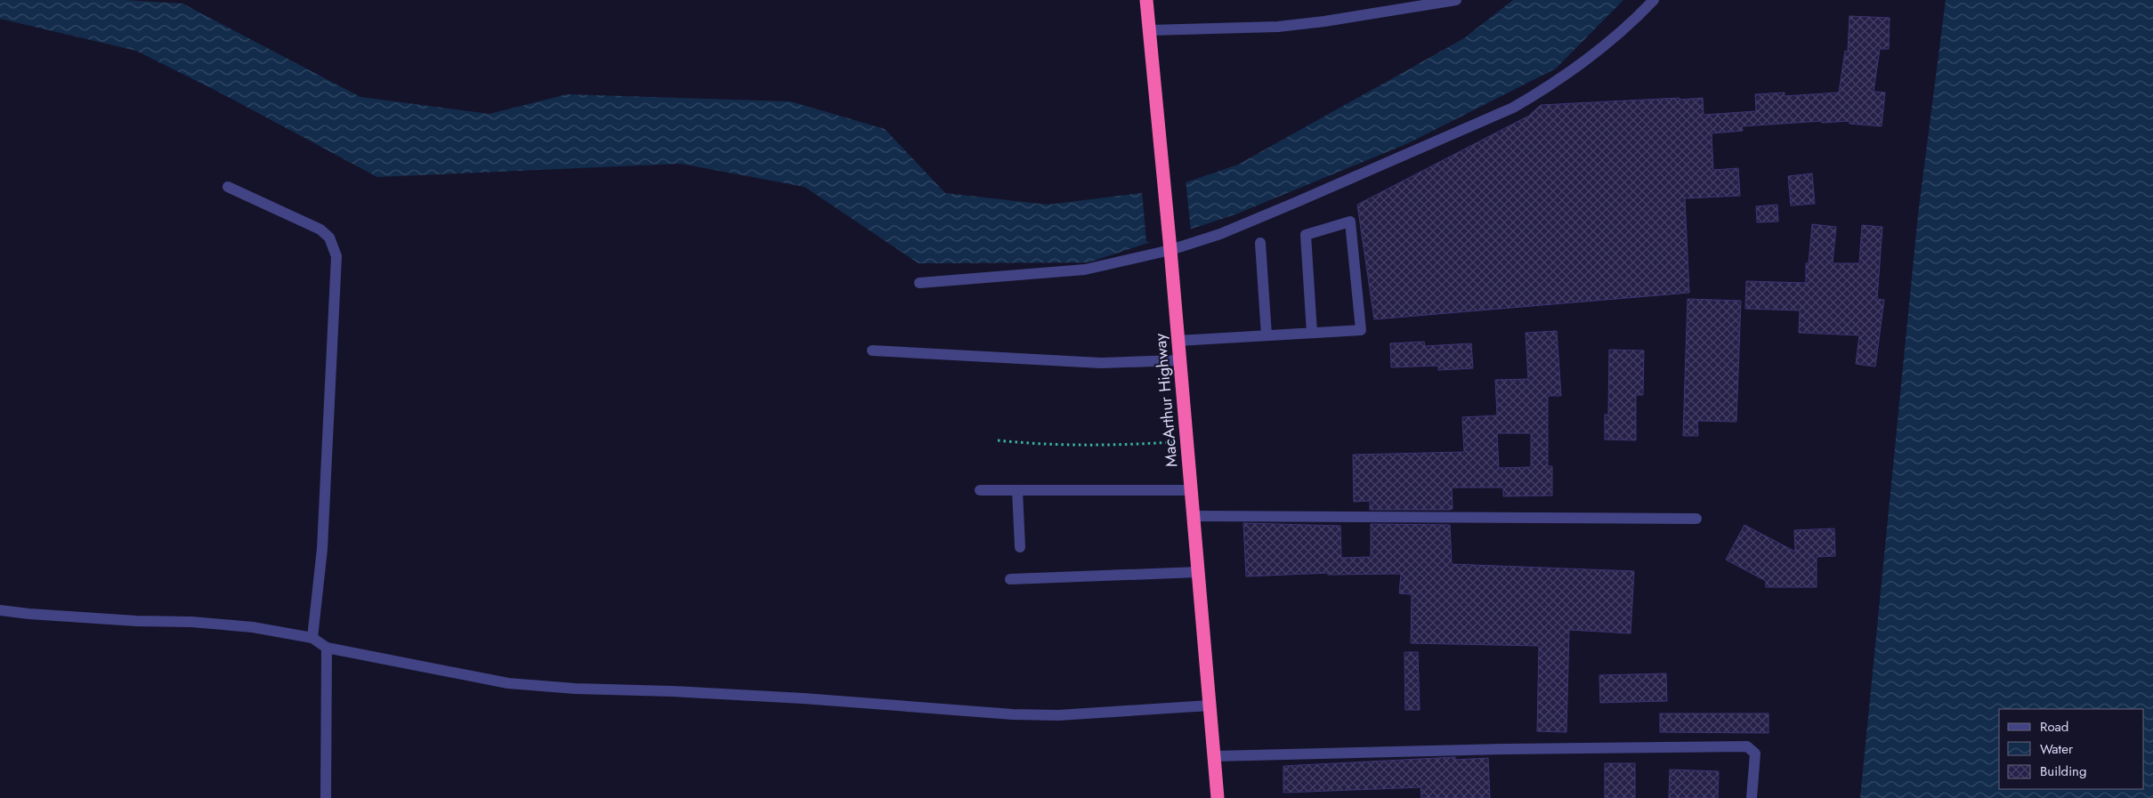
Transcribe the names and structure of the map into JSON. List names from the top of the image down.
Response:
{
  "streets": {
    "highway": ["MacArthur Highway"]
  },
  "legend": ["Road", "Water", "Building"]
}
